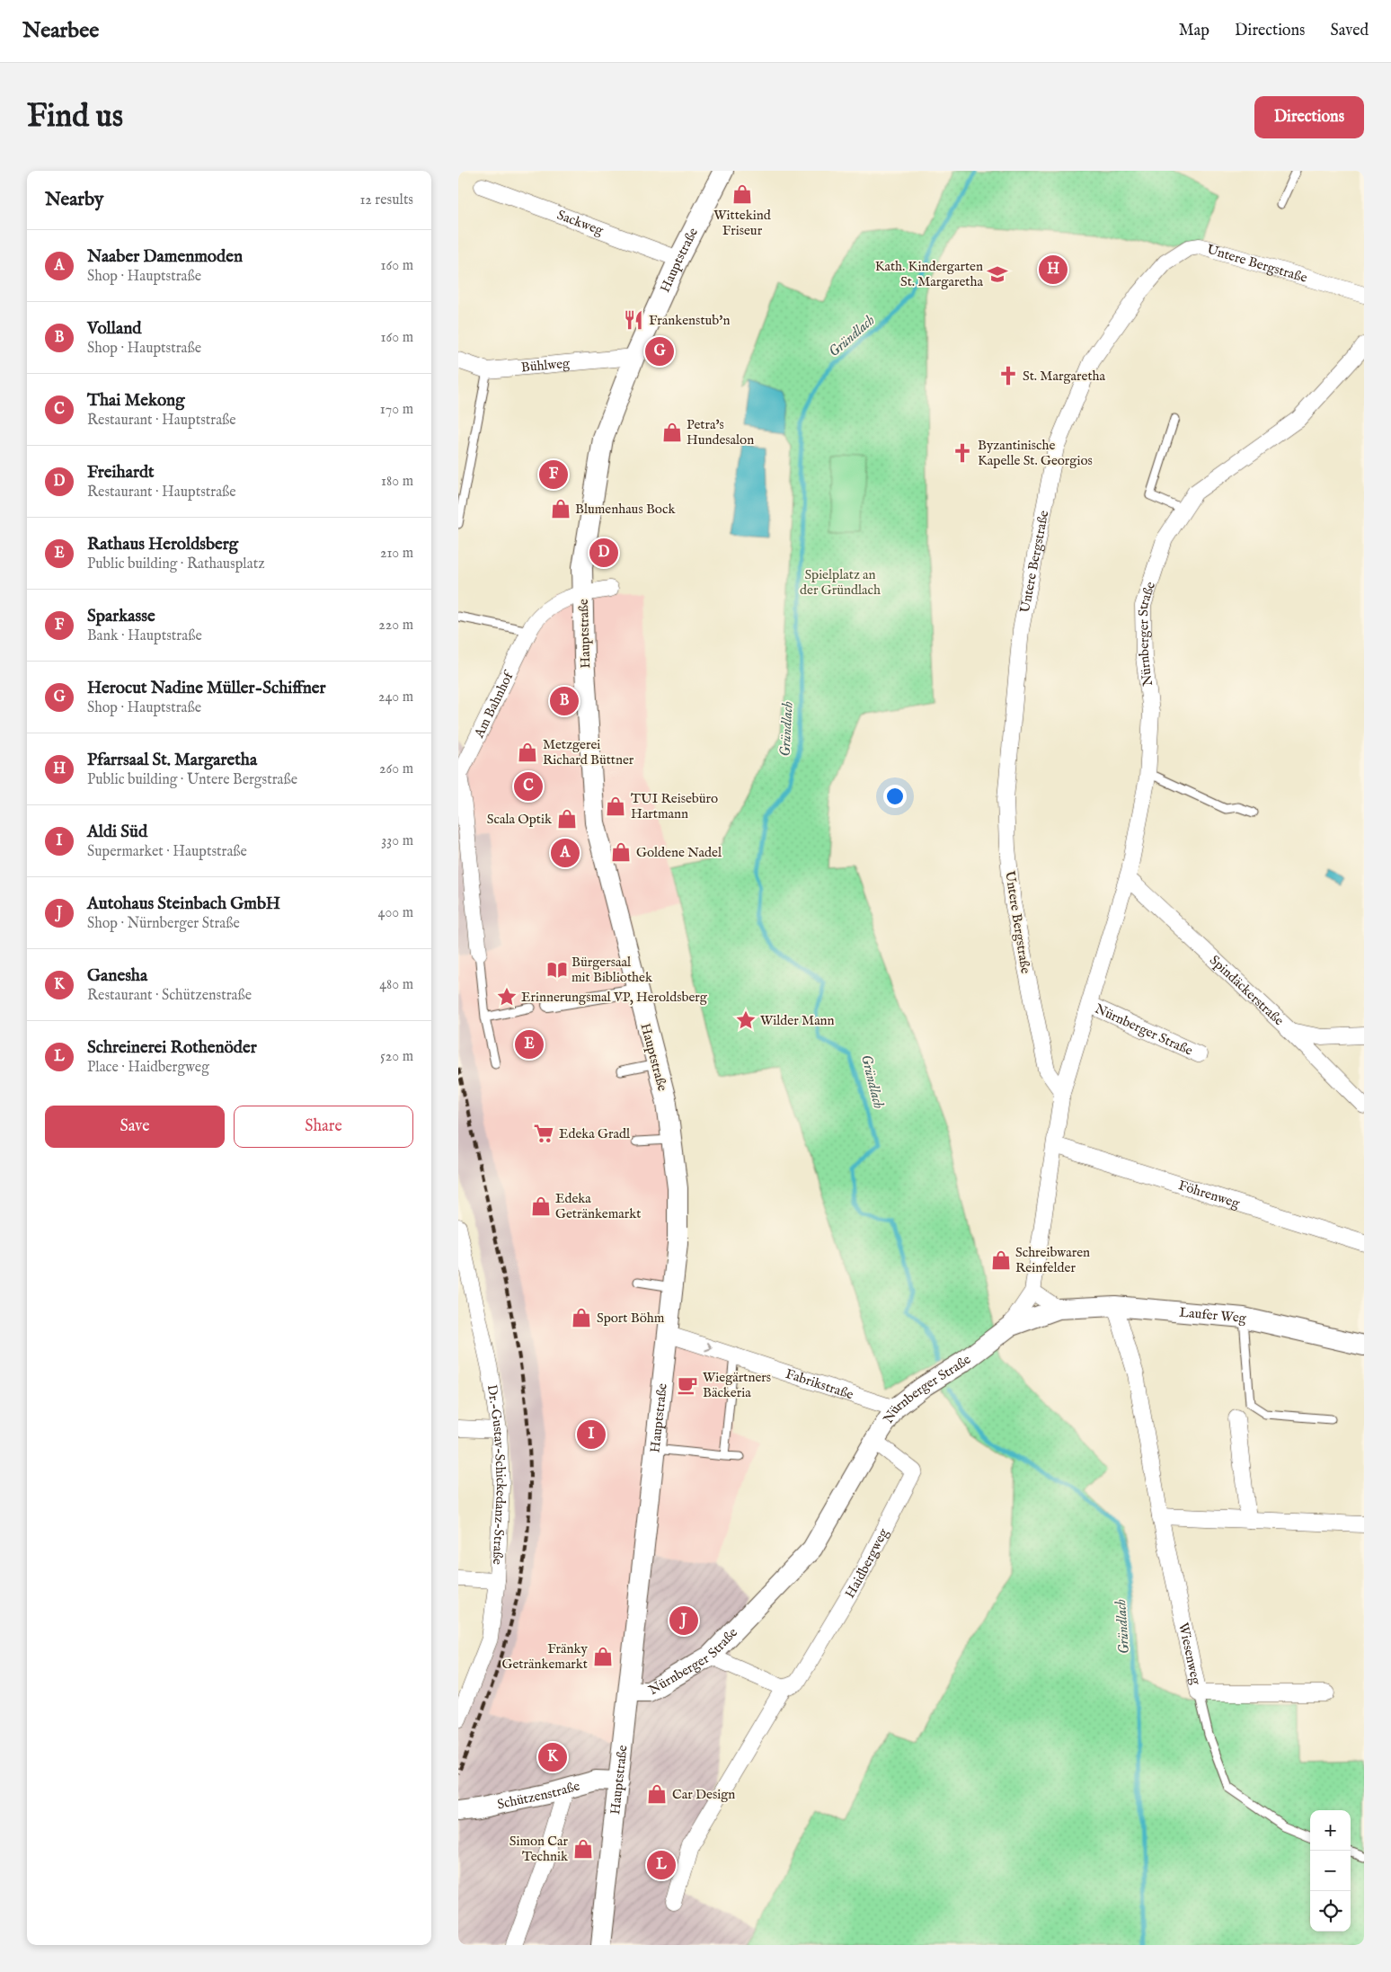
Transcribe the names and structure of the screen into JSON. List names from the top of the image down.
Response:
{
  "streets": {
    "street": [
      "Sackweg",
      "Hauptstraße",
      "Untere Bergstraße",
      "Bühlweg",
      "Nürnberger Straße",
      "Am Bahnhof",
      "Spindäckerstraße",
      "Föhrenweg",
      "Laufer Weg",
      "Fabrikstraße",
      "Dr.-Gustav-Schickedanz-Straße",
      "Haidbergweg",
      "Wiesenweg",
      "Schützenstraße"
    ]
  },
  "crossings": [
    ["Sackweg", "Hauptstraße"],
    ["Hauptstraße", "Bühlweg"],
    ["Hauptstraße", "Nürnberger Straße"],
    ["Hauptstraße", "Am Bahnhof"],
    ["Hauptstraße", "Fabrikstraße"],
    ["Hauptstraße", "Schützenstraße"],
    ["Untere Bergstraße", "Nürnberger Straße"],
    ["Nürnberger Straße", "Spindäckerstraße"],
    ["Nürnberger Straße", "Föhrenweg"],
    ["Nürnberger Straße", "Laufer Weg"],
    ["Nürnberger Straße", "Fabrikstraße"],
    ["Nürnberger Straße", "Haidbergweg"],
    ["Laufer Weg", "Wiesenweg"]
  ],
  "water": ["Gründlach"],
  "parks": ["Spielplatz an der Gründlach"],
  "places": {
    "shop": [
      "Wittekind Friseur",
      "Petra's Hundesalon",
      "Blumenhaus Bock",
      "Metzgerei Richard Büttner",
      "TUI Reisebüro Hartmann",
      "Scala Optik",
      "Goldene Nadel",
      "Edeka Getränkemarkt",
      "Schreibwaren Reinfelder",
      "Sport Böhm",
      "Fränky Getränkemarkt",
      "Car Design",
      "Simon Car Technik"
    ],
    "school or university": ["Kath. Kindergarten St. Margaretha"],
    "restaurant": ["Frankenstub'n"],
    "church": ["St. Margaretha", "Byzantinische Kapelle St. Georgios"],
    "library": ["Bürgersaal mit Bibliothek"],
    "place": ["Erinnerungsmal VP, Heroldsberg", "Wilder Mann"],
    "supermarket": ["Edeka Gradl"],
    "cafe": ["Wiegärtners Bäckeria"]
  },
  "page": {
    "header": "Nearbee",
    "nav": ["Map", "Directions", "Saved"],
    "buttons": [
      "Directions",
      ["Save", "Share"]
    ],
    "title": "Find us",
    "heading": ["Nearby", "12 results"],
    "list": [
      {
        "mark": "A",
        "name": "Naaber Damenmoden",
        "note": "Shop · Hauptstraße",
        "value": "160 m"
      },
      {
        "mark": "B",
        "name": "Volland",
        "note": "Shop · Hauptstraße",
        "value": "160 m"
      },
      {
        "mark": "C",
        "name": "Thai Mekong",
        "note": "Restaurant · Hauptstraße",
        "value": "170 m"
      },
      {
        "mark": "D",
        "name": "Freihardt",
        "note": "Restaurant · Hauptstraße",
        "value": "180 m"
      },
      {
        "mark": "E",
        "name": "Rathaus Heroldsberg",
        "note": "Public building · Rathausplatz",
        "value": "210 m"
      },
      {
        "mark": "F",
        "name": "Sparkasse",
        "note": "Bank · Hauptstraße",
        "value": "220 m"
      },
      {
        "mark": "G",
        "name": "Herocut Nadine Müller-Schiffner",
        "note": "Shop · Hauptstraße",
        "value": "240 m"
      },
      {
        "mark": "H",
        "name": "Pfarrsaal St. Margaretha",
        "note": "Public building · Untere Bergstraße",
        "value": "260 m"
      },
      {
        "mark": "I",
        "name": "Aldi Süd",
        "note": "Supermarket · Hauptstraße",
        "value": "330 m"
      },
      {
        "mark": "J",
        "name": "Autohaus Steinbach GmbH",
        "note": "Shop · Nürnberger Straße",
        "value": "400 m"
      },
      {
        "mark": "K",
        "name": "Ganesha",
        "note": "Restaurant · Schützenstraße",
        "value": "480 m"
      },
      {
        "mark": "L",
        "name": "Schreinerei Rothenöder",
        "note": "Place · Haidbergweg",
        "value": "520 m"
      }
    ],
    "pins": [
      "H",
      "G",
      "F",
      "D",
      "B",
      "C",
      "A",
      "E",
      "I",
      "J",
      "K",
      "L"
    ],
    "map_buttons": ["+", "−"]
  }
}
